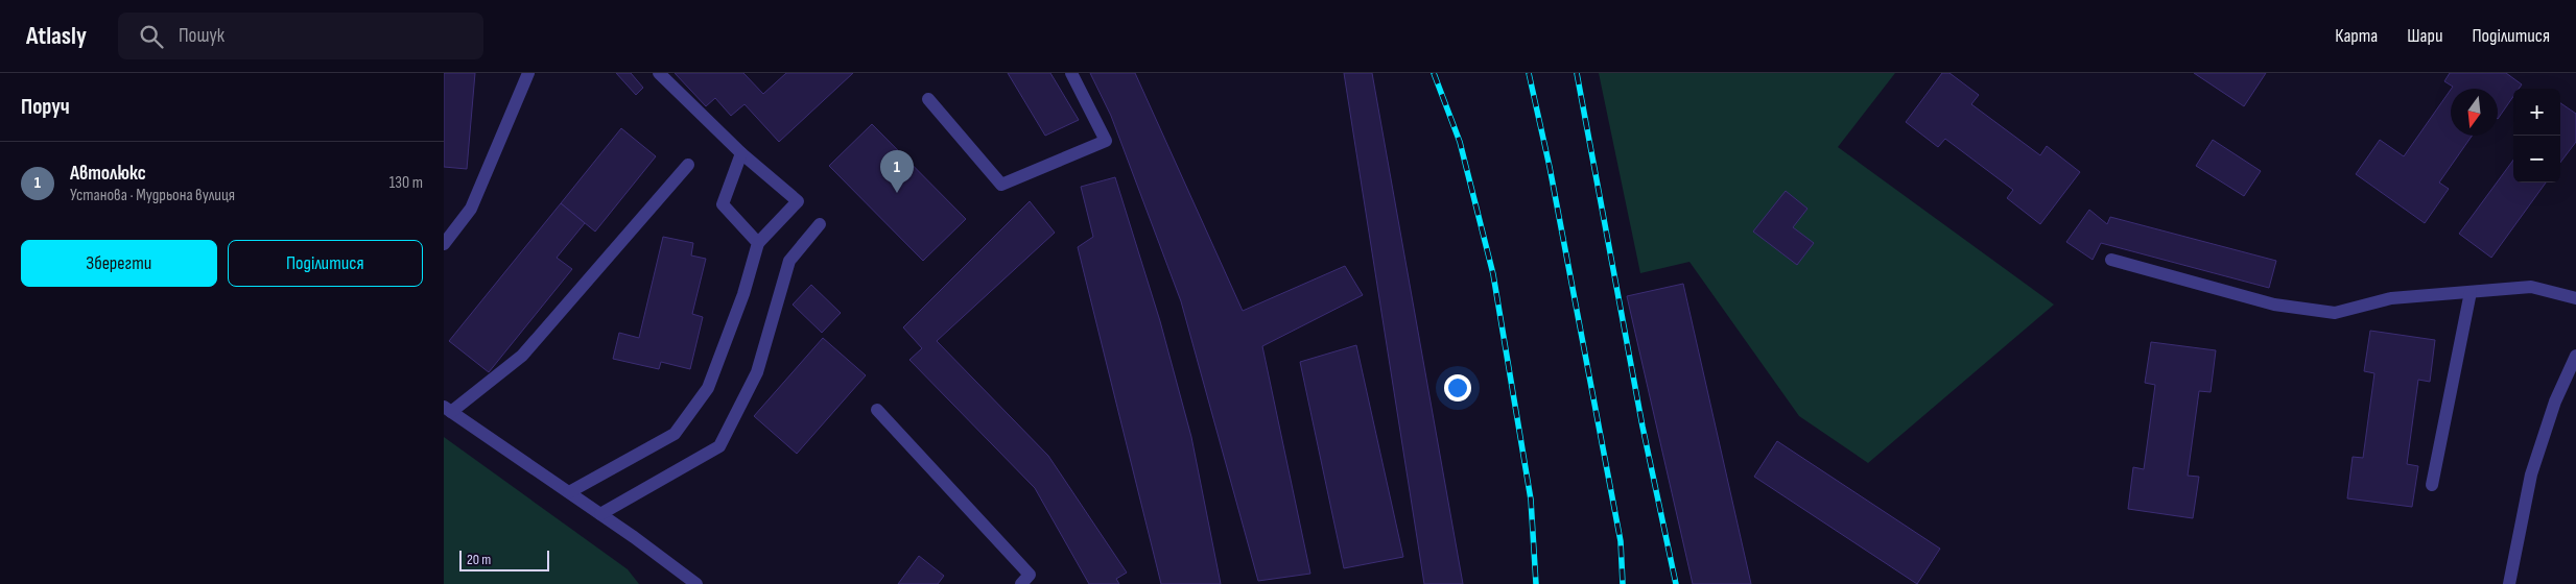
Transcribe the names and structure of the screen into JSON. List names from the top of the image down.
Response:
{
  "scale_bar": "20 m",
  "north": "bottom",
  "page": {
    "header": "Atlasly",
    "search": "Пошук",
    "nav": ["Карта", "Шари", "Поділитися"],
    "heading": "Поруч",
    "map_buttons": ["+", "−"],
    "list": [
      {
        "mark": "1",
        "name": "Автолюкс",
        "note": "Установа · Мудрьона вулиця",
        "value": "130 m"
      }
    ],
    "pins": "1",
    "buttons": ["Зберегти", "Поділитися"],
    "scale": "20 m"
  }
}
